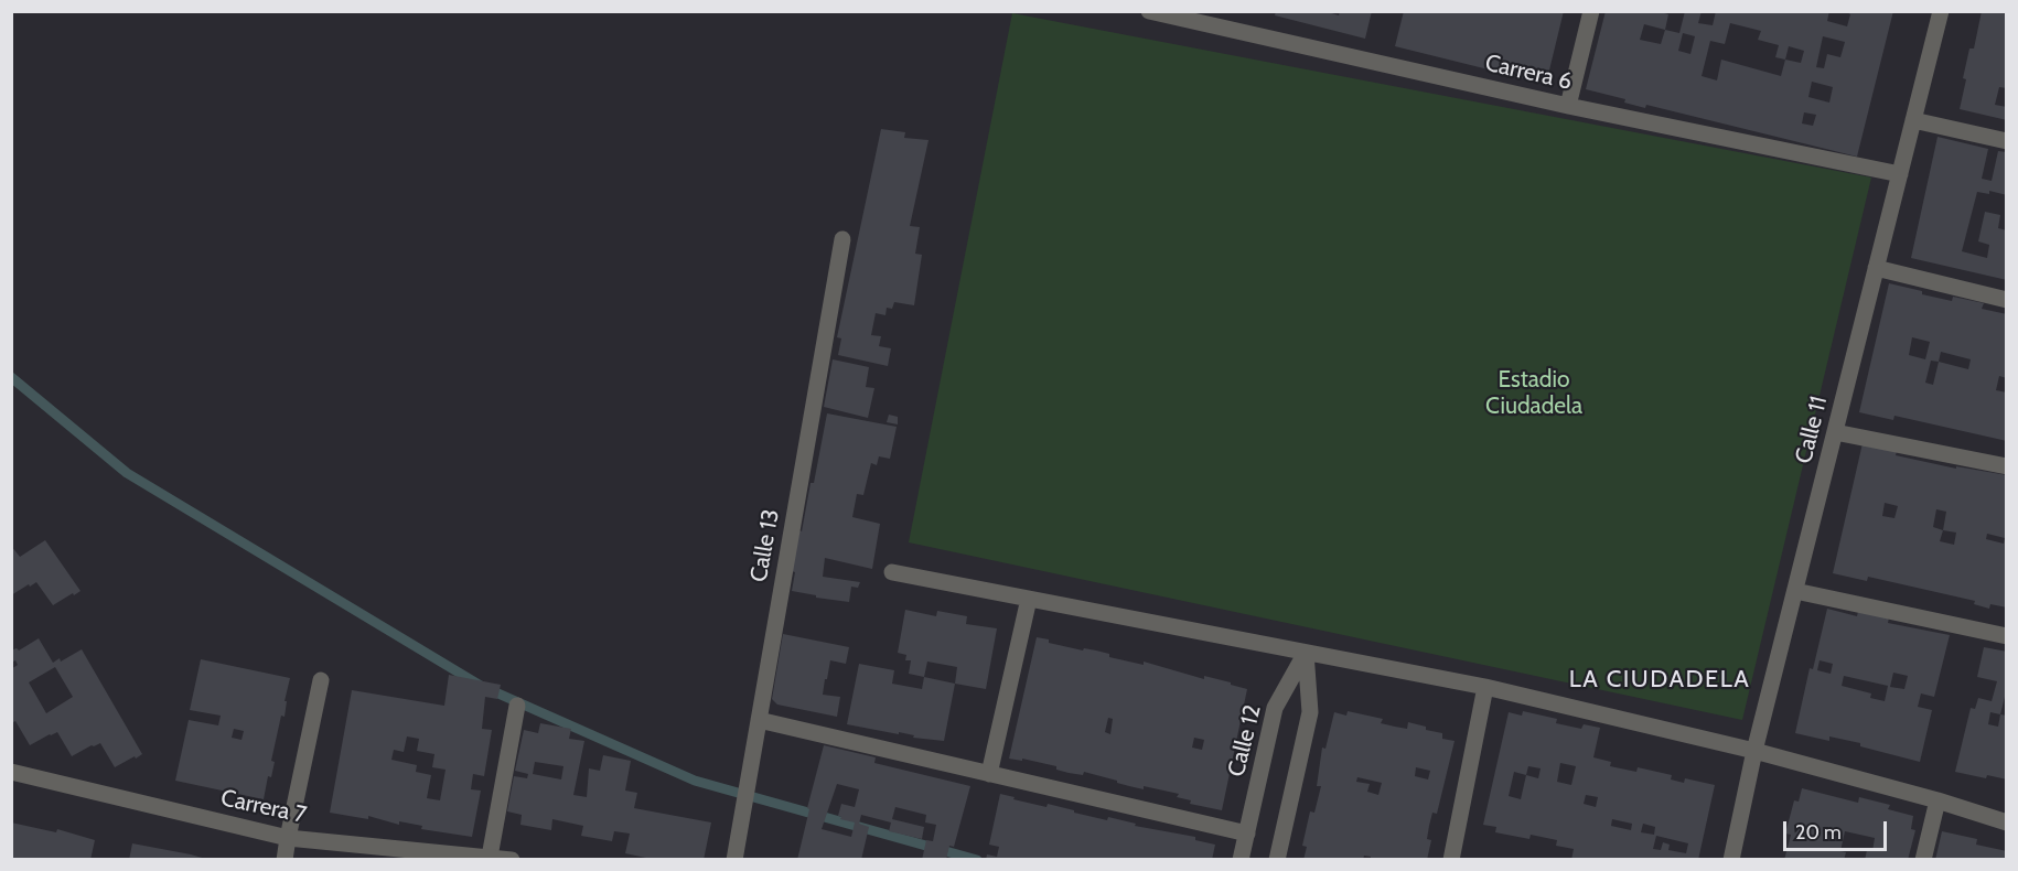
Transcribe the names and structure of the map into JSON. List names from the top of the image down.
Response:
{
  "streets": {
    "street": [
      "Carrera 6",
      "Calle 11",
      "Calle 13",
      "Calle 12",
      "Carrera 7"
    ]
  },
  "crossings": [
    ["Carrera 6", "Calle 11"]
  ],
  "districts": ["LA CIUDADELA"],
  "parks": ["Estadio Ciudadela"],
  "scale_bar": "20 m"
}
